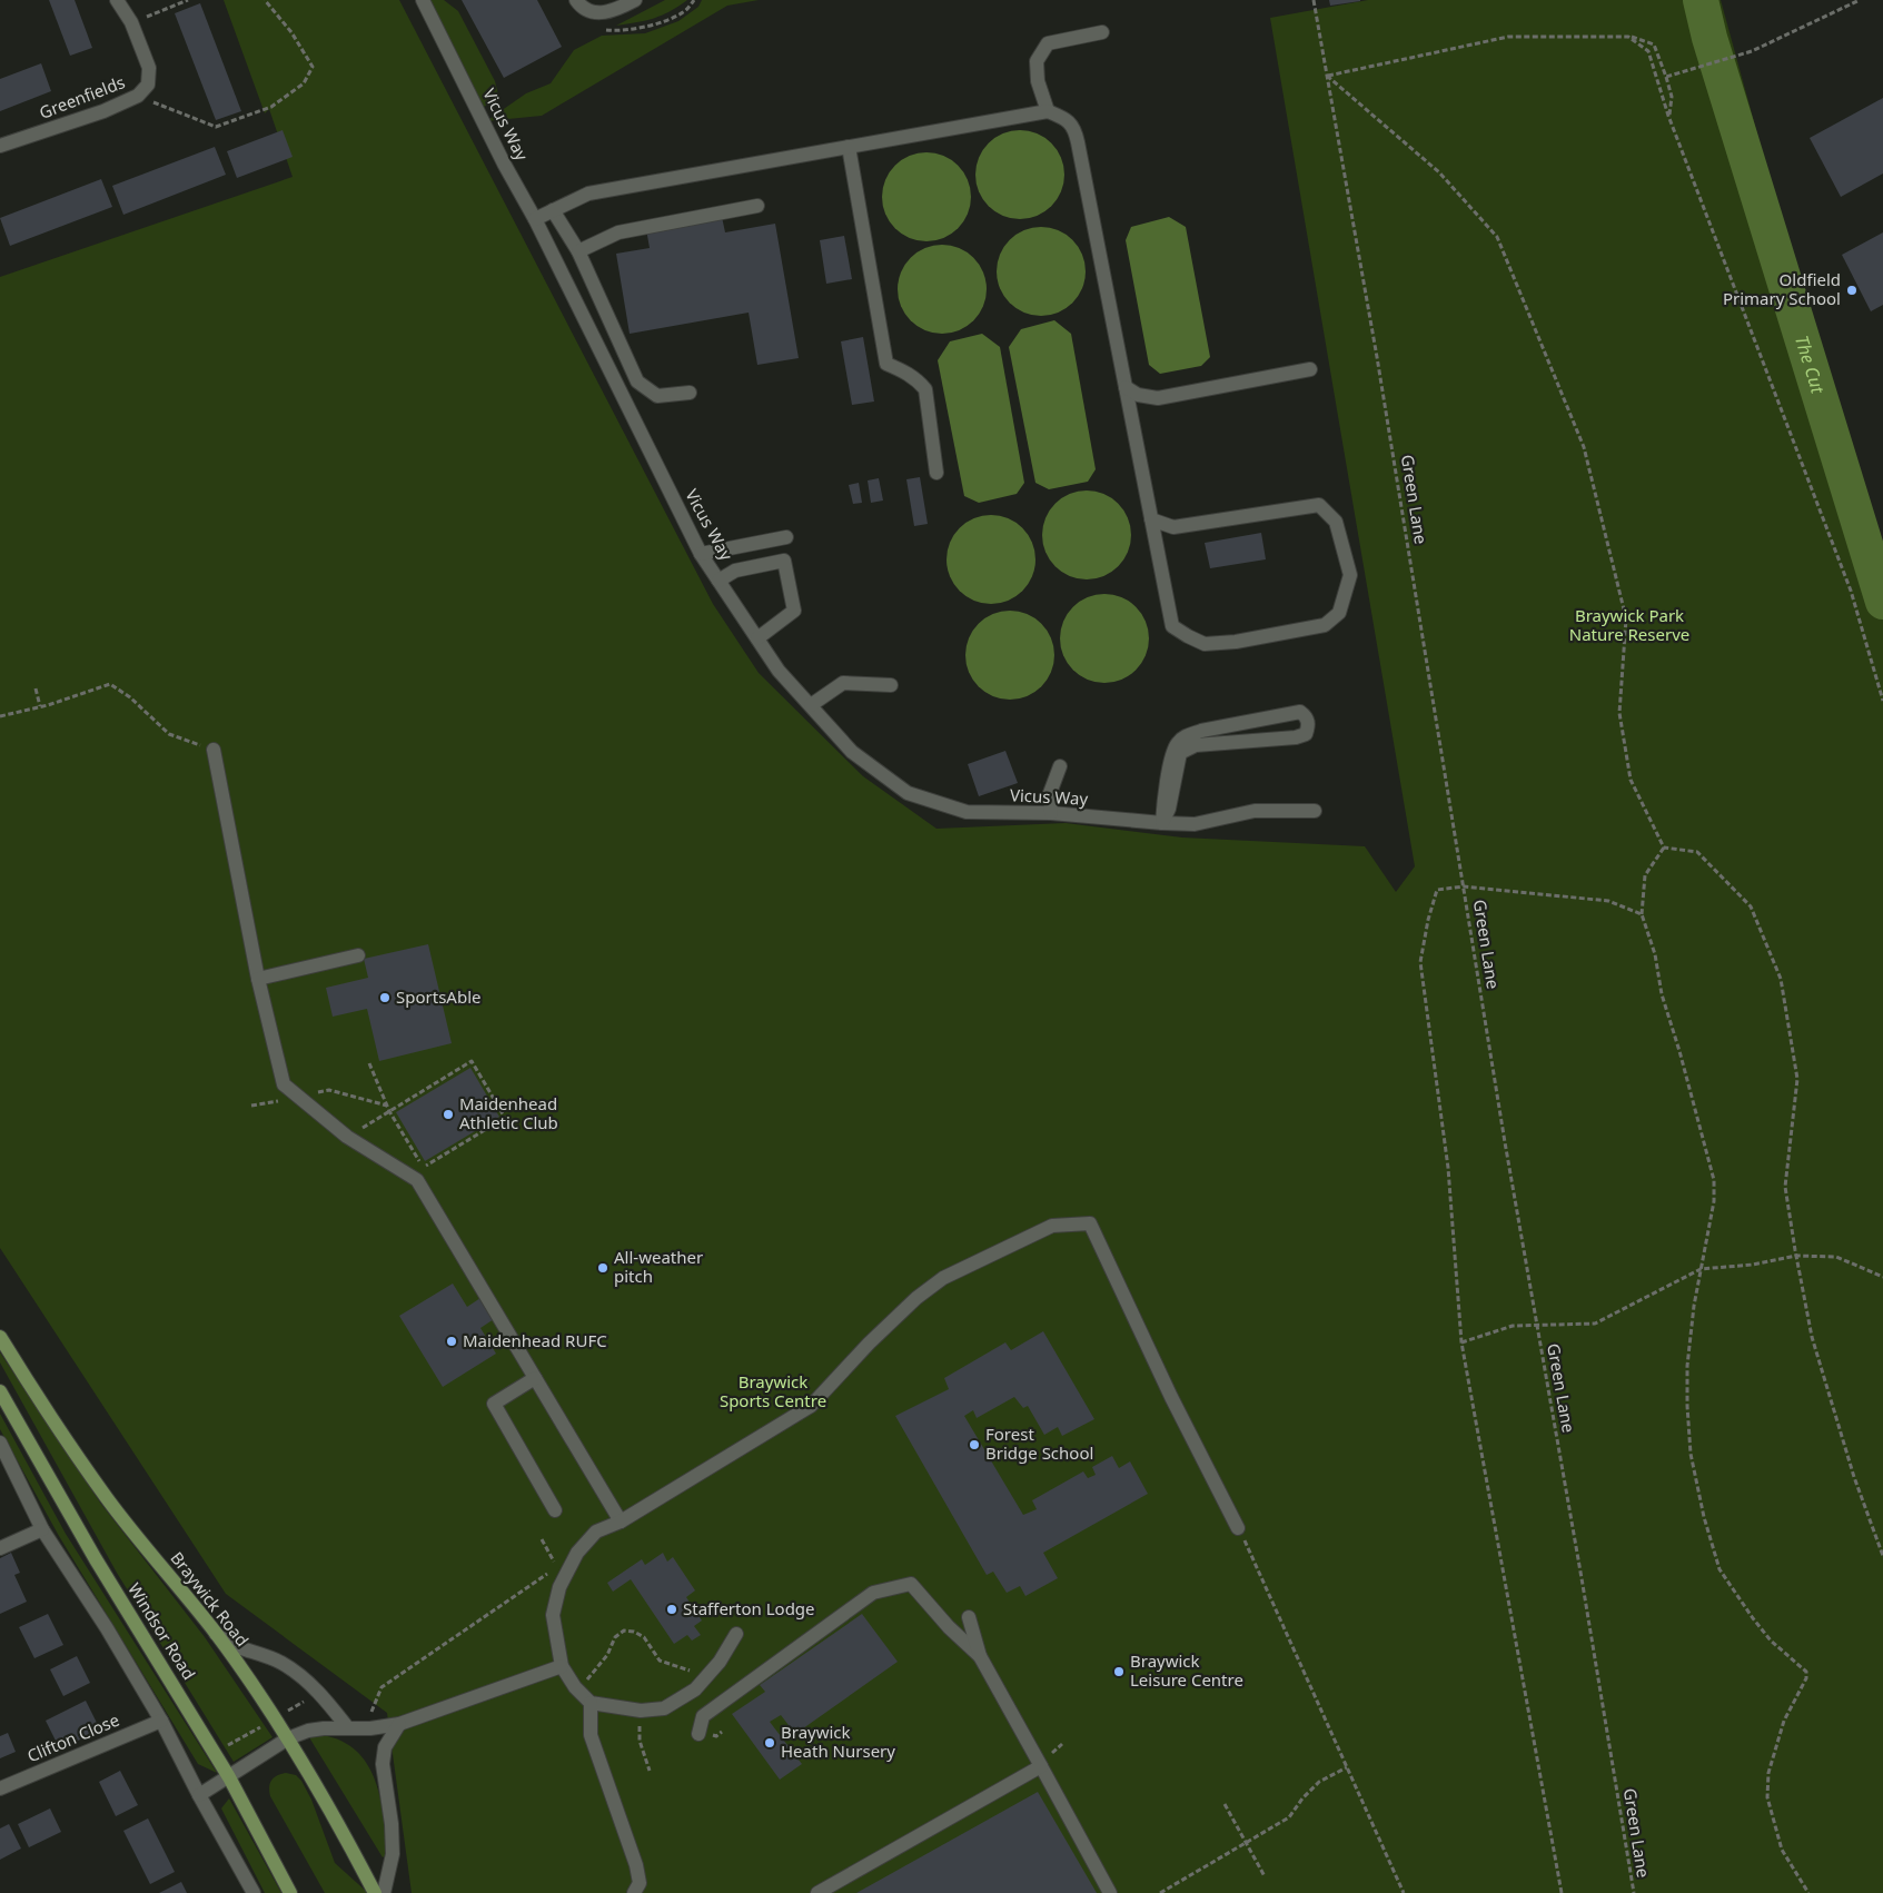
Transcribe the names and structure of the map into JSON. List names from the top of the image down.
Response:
{
  "streets": {
    "main road": ["Braywick Road", "Windsor Road"],
    "street": ["Greenfields", "Vicus Way", "Clifton Close"],
    "path": ["Green Lane"]
  },
  "water": ["The Cut"],
  "parks": ["Braywick Park Nature Reserve", "Braywick Sports Centre"],
  "places": [
    "Oldfield Primary School",
    "SportsAble",
    "Maidenhead Athletic Club",
    "All-weather pitch",
    "Maidenhead RUFC",
    "Forest Bridge School",
    "Stafferton Lodge",
    "Braywick Leisure Centre",
    "Braywick Heath Nursery"
  ]
}
